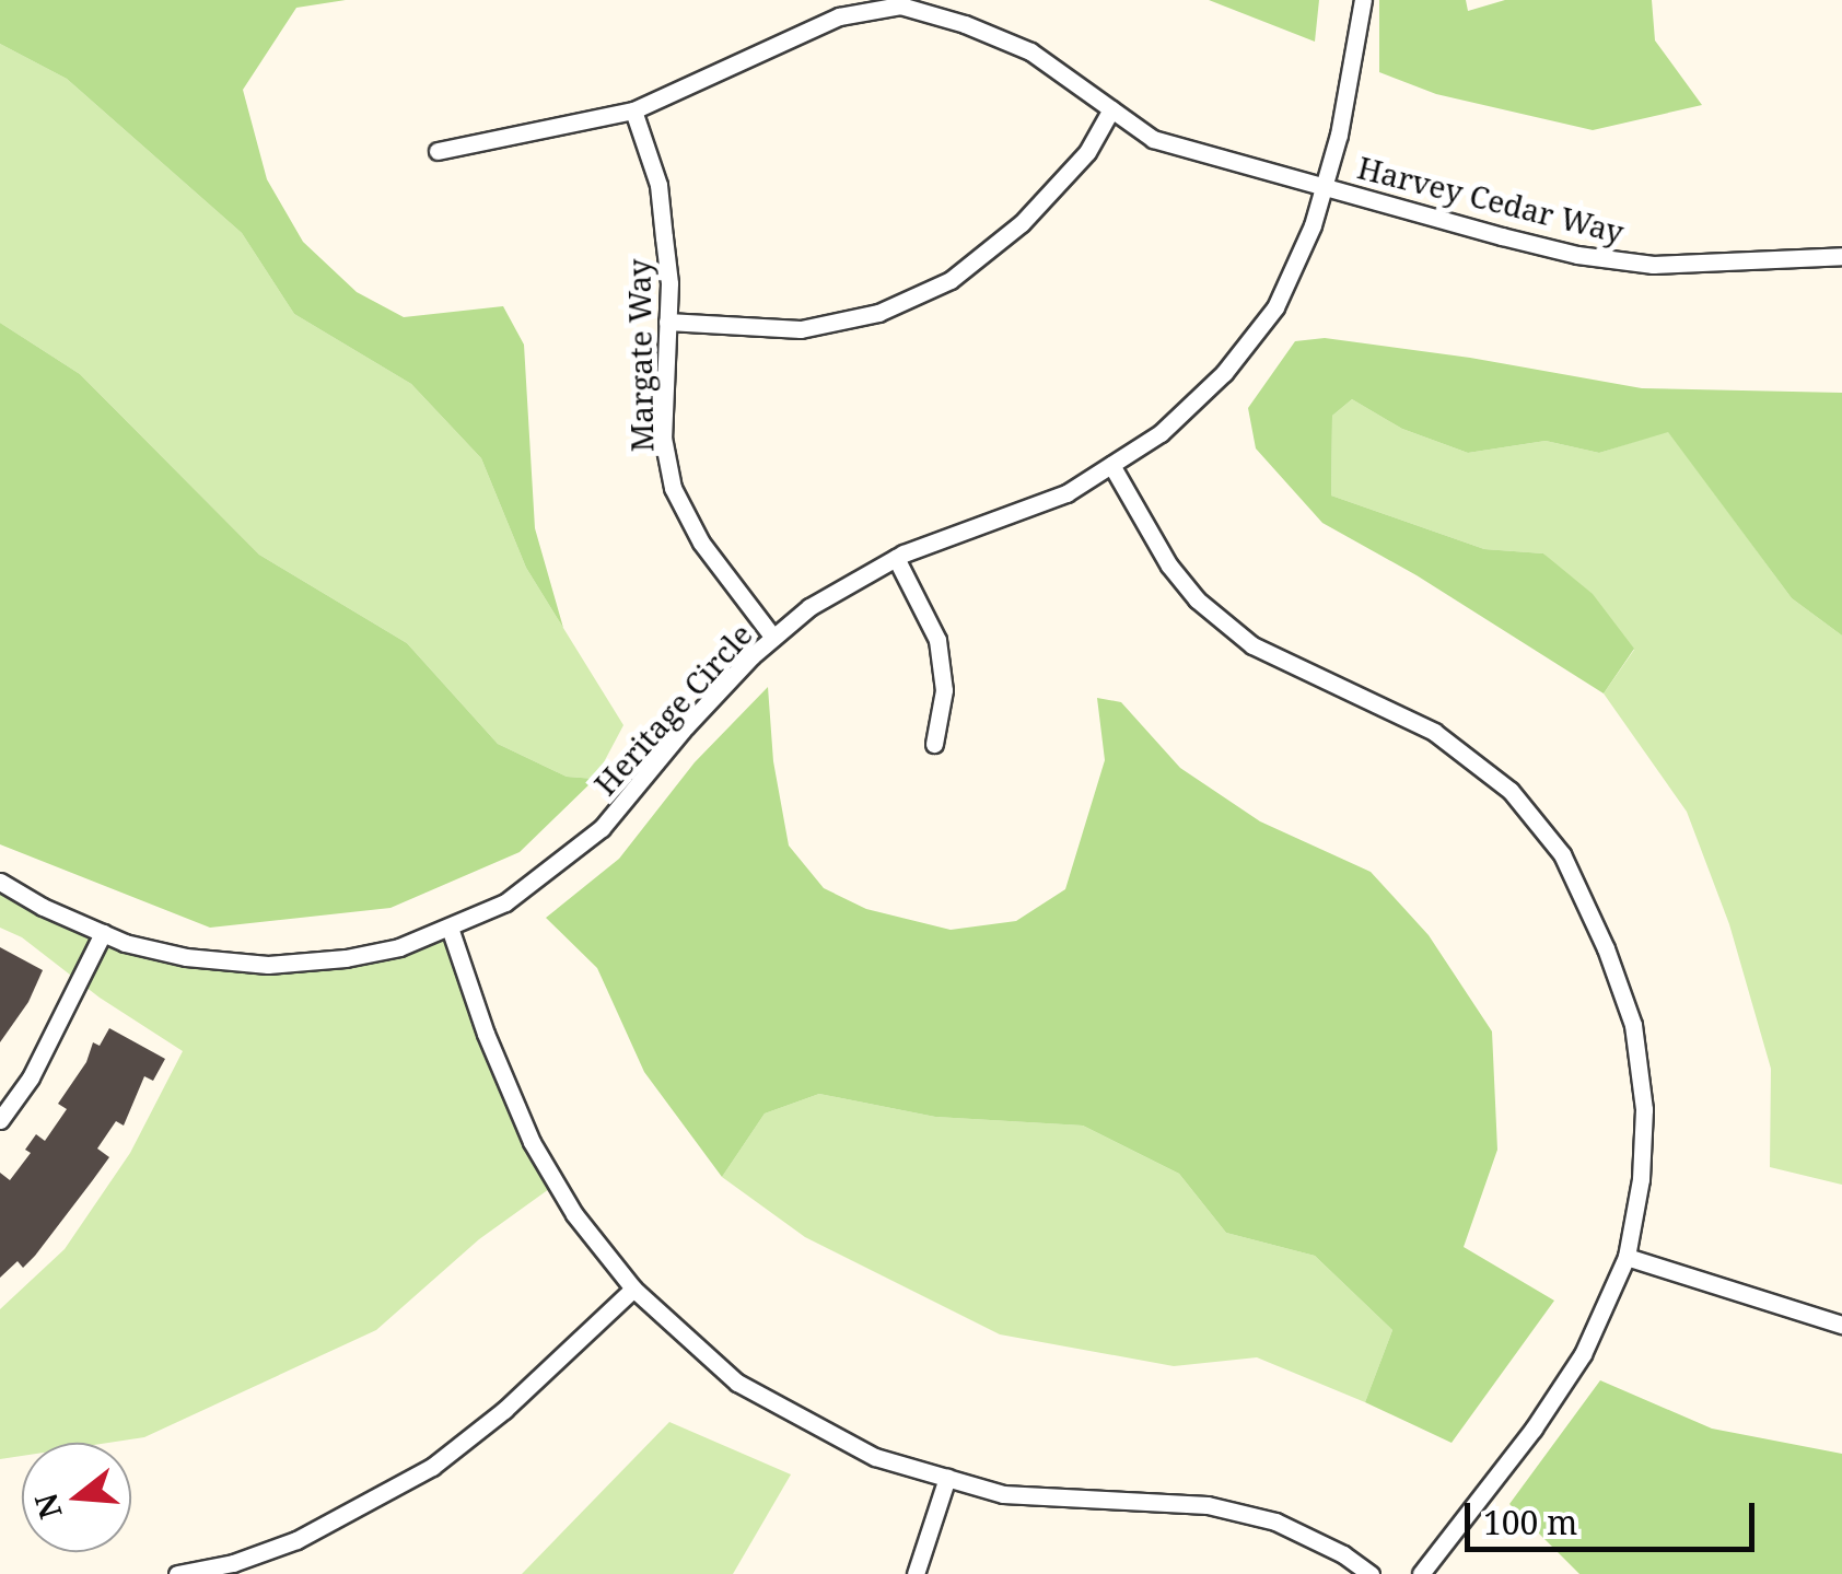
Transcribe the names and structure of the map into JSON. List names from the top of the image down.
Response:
{
  "streets": {
    "street": ["Harvey Cedar Way", "Margate Way", "Heritage Circle"]
  },
  "crossings": [
    ["Harvey Cedar Way", "Margate Way"],
    ["Harvey Cedar Way", "Heritage Circle"],
    ["Margate Way", "Heritage Circle"]
  ],
  "scale_bar": "100 m",
  "north": "left"
}
